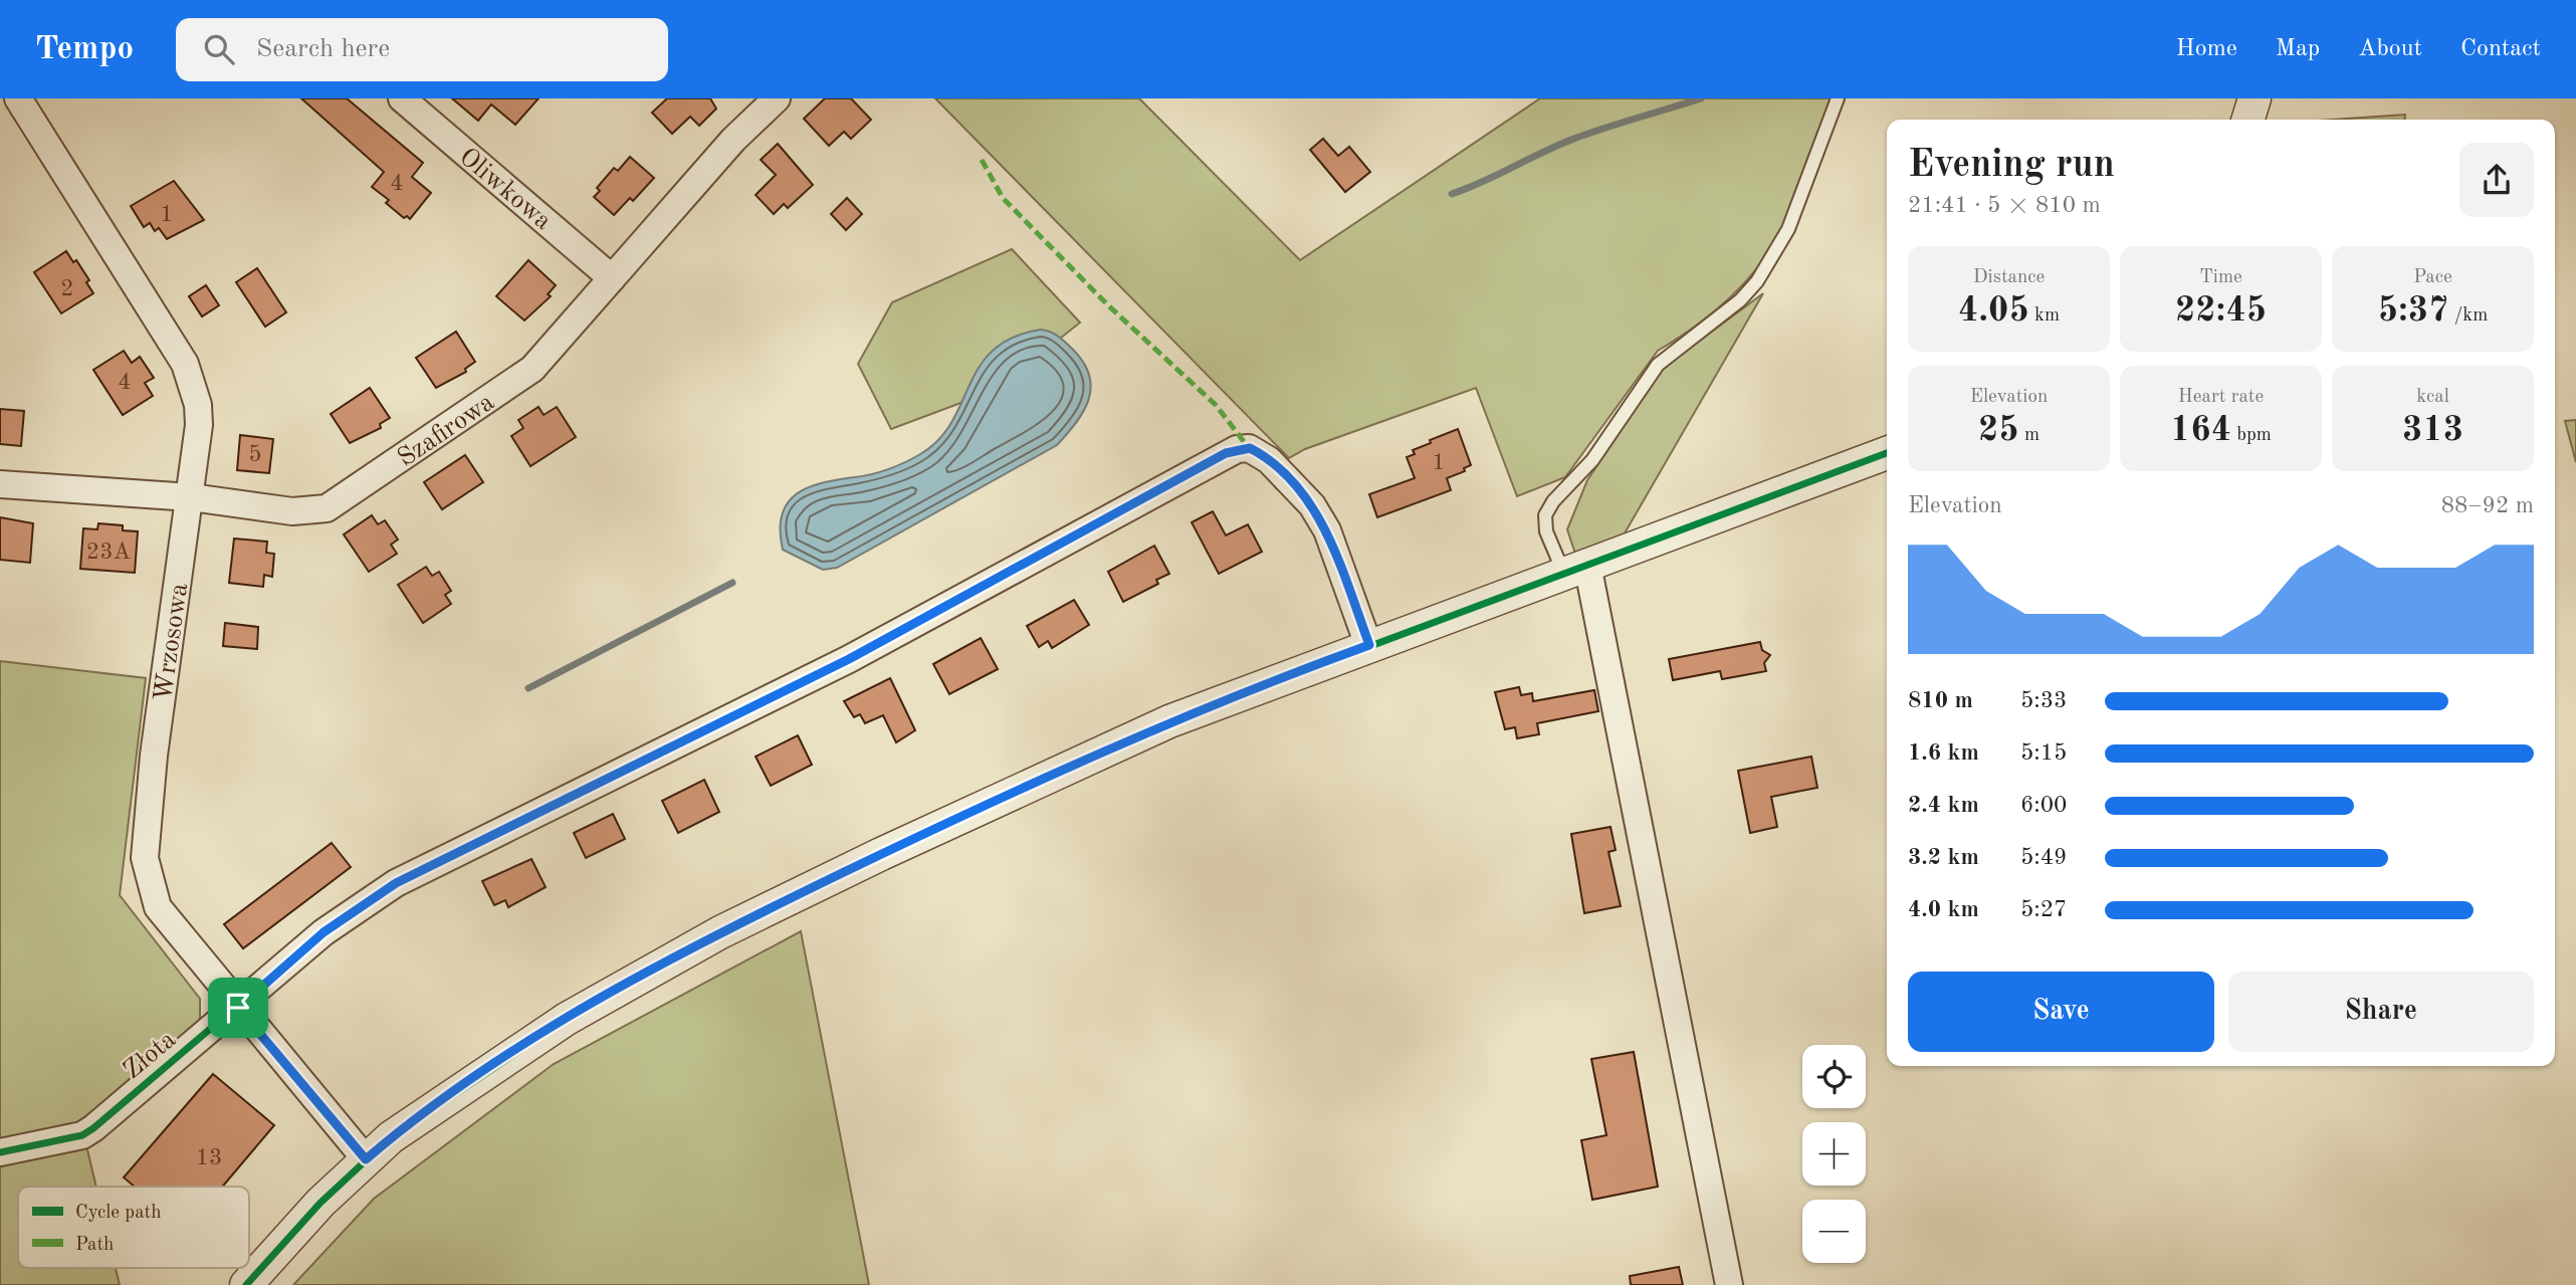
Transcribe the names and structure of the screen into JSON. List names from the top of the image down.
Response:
{
  "streets": {
    "street": [
      "Oliwkowa",
      "Szafirowa",
      "Wrzosowa",
      "Złota"
    ]
  },
  "crossings": [
    ["Oliwkowa", "Szafirowa"],
    ["Szafirowa", "Wrzosowa"],
    ["Wrzosowa", "Złota"]
  ],
  "house_numbers": [
    "4",
    "1",
    "2",
    "4",
    "5",
    "1",
    "23A",
    "13"
  ],
  "legend": ["Cycle path", "Path"],
  "page": {
    "header": "Tempo",
    "search": "Search here",
    "nav": [
      "Home",
      "Map",
      "About",
      "Contact"
    ],
    "heading": ["Evening run", "21:41 · 5 × 810 m"],
    "stats": [
      ["Distance", "4.05 km"],
      ["Time", "22:45"],
      ["Pace", "5:37 /km"],
      ["Elevation", "25 m"],
      ["Heart rate", "164 bpm"],
      ["kcal", "313"]
    ],
    "chart": ["Elevation", "88–92 m"],
    "list": [
      {
        "name": "810 m",
        "note": "5:33"
      },
      {
        "name": "1.6 km",
        "note": "5:15"
      },
      {
        "name": "2.4 km",
        "note": "6:00"
      },
      {
        "name": "3.2 km",
        "note": "5:49"
      },
      {
        "name": "4.0 km",
        "note": "5:27"
      }
    ],
    "buttons": ["Save", "Share"],
    "map_buttons": ["+", "−"]
  }
}
